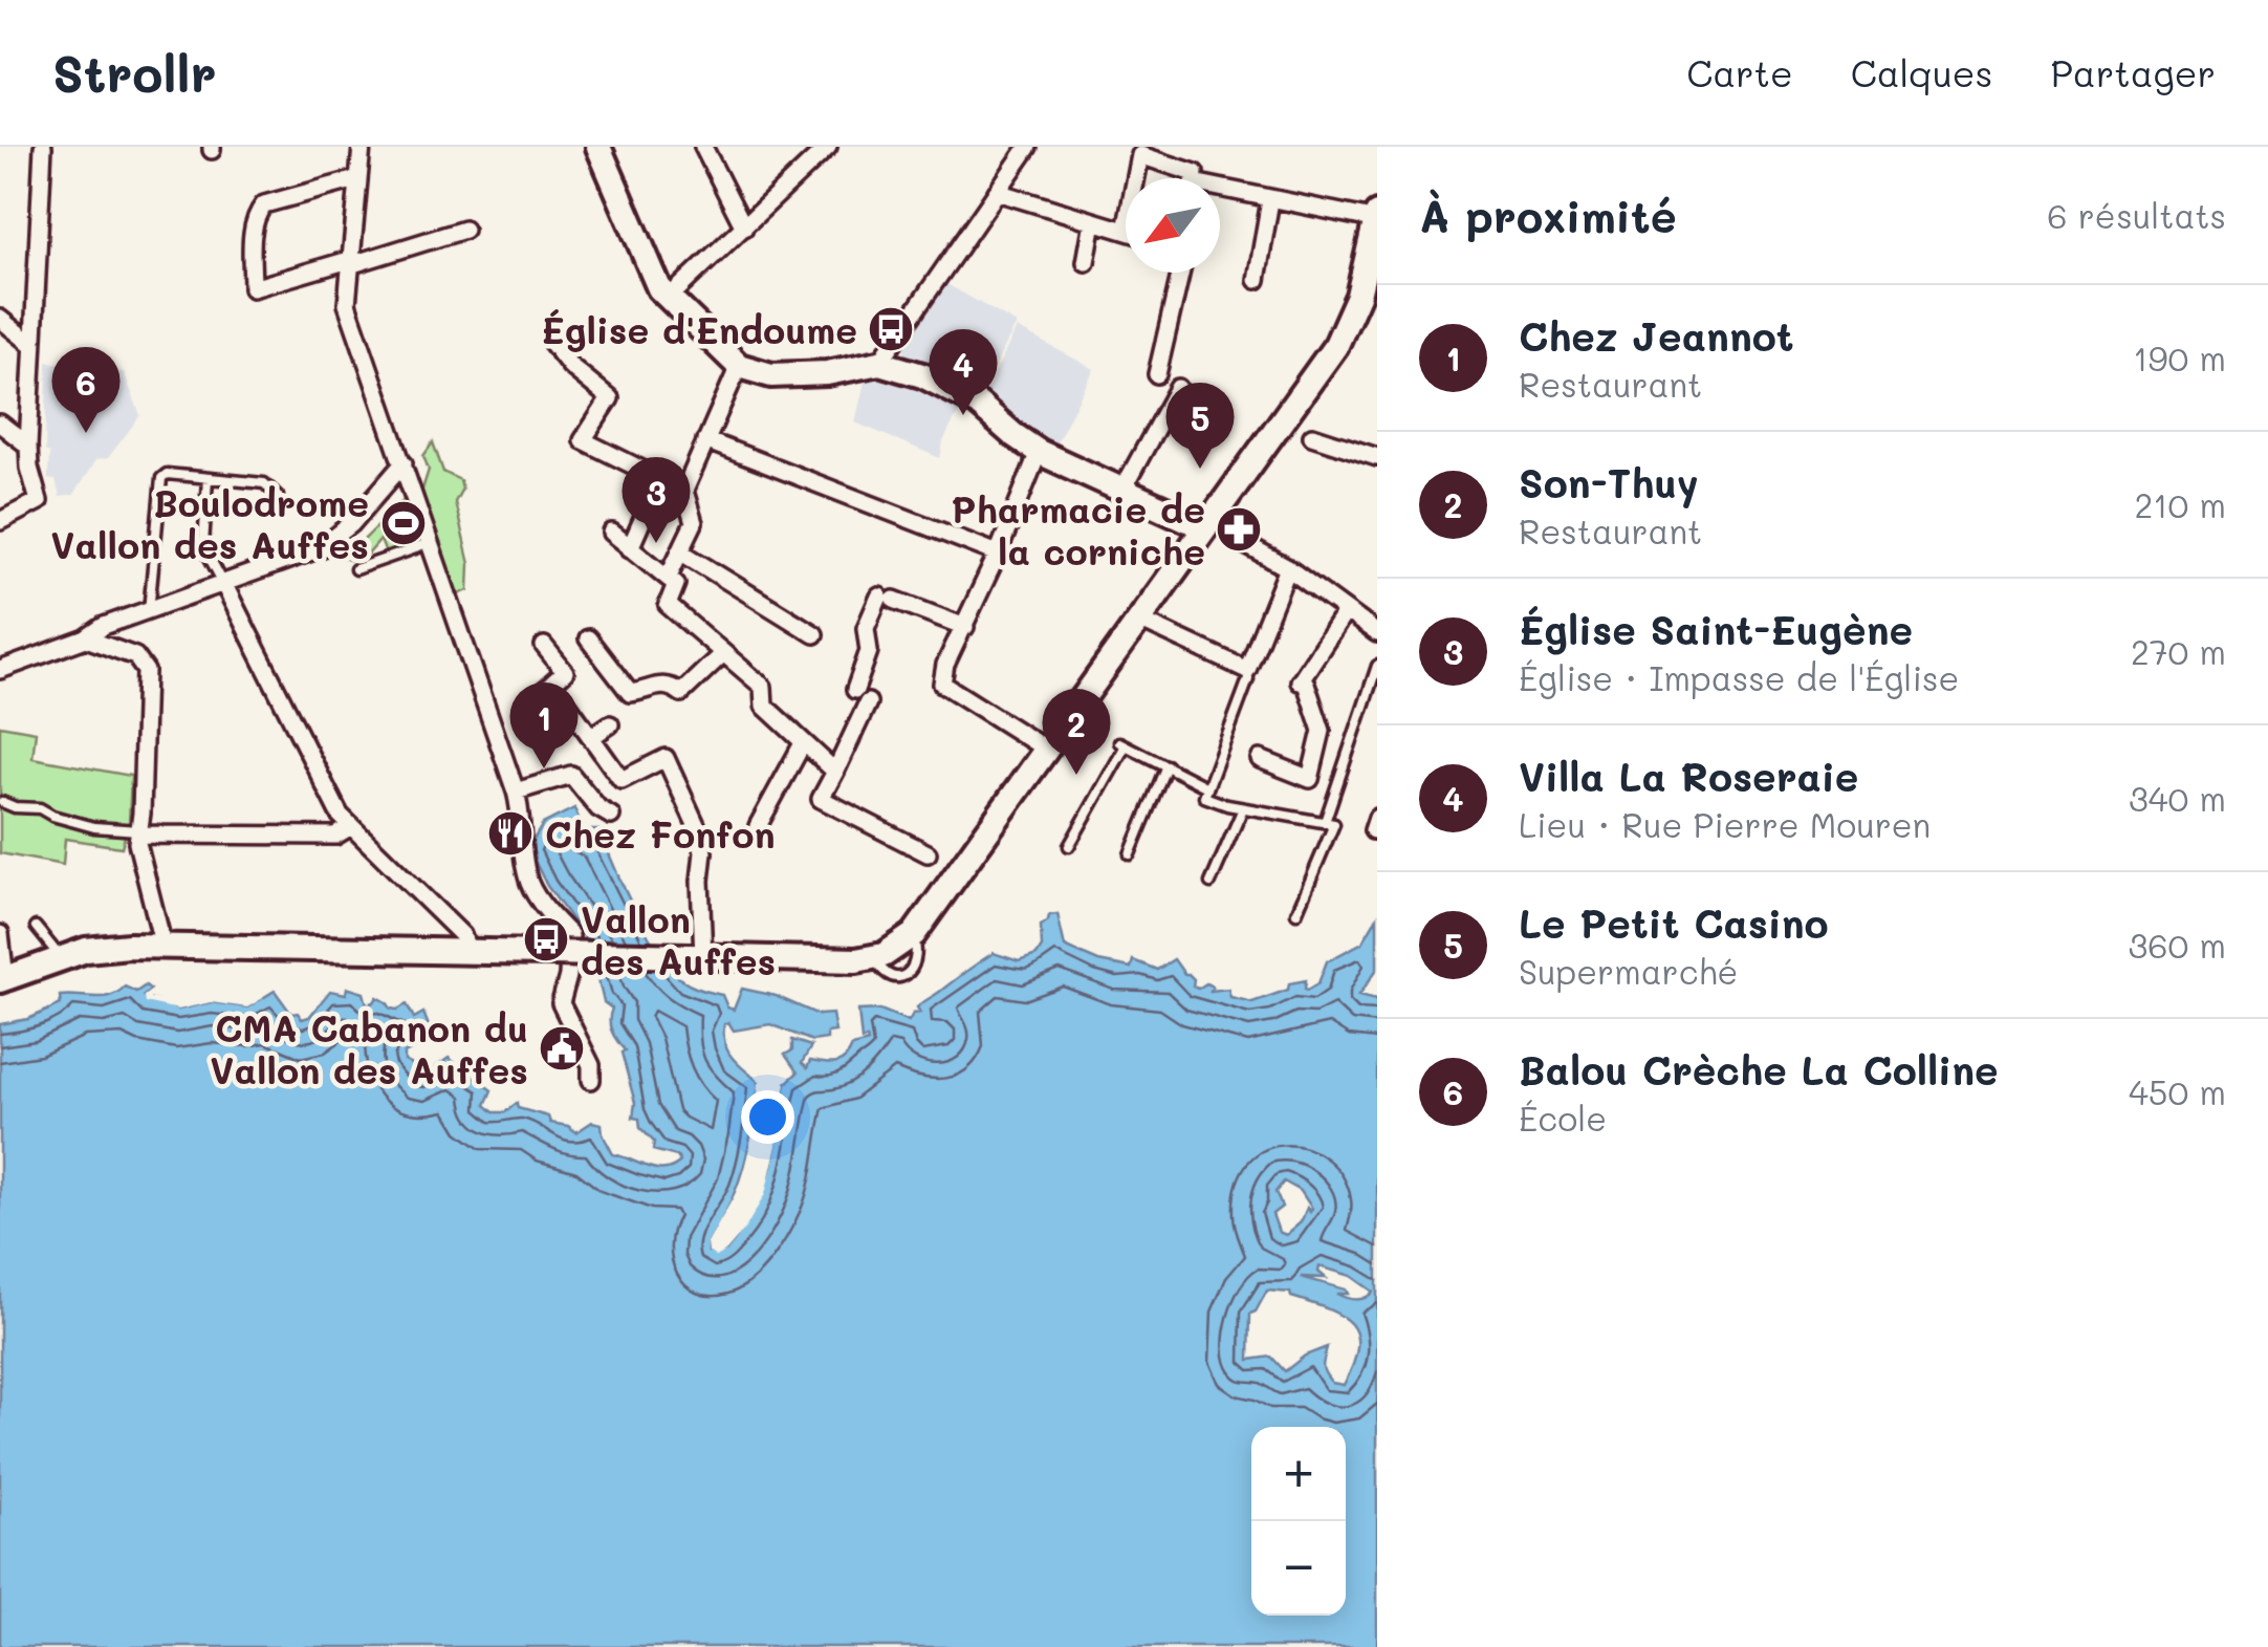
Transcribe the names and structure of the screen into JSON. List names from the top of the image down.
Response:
{
  "places": {
    "bus stop": ["Église d'Endoume", "Vallon des Auffes"],
    "sports": ["Boulodrome Vallon des Auffes"],
    "pharmacy": ["Pharmacie de la corniche"],
    "restaurant": ["Chez Fonfon"],
    "public building": ["CMA Cabanon du Vallon des Auffes"]
  },
  "north": "bottom left",
  "page": {
    "header": "Strollr",
    "nav": ["Carte", "Calques", "Partager"],
    "heading": ["À proximité", "6 résultats"],
    "list": [
      {
        "mark": "1",
        "name": "Chez Jeannot",
        "note": "Restaurant",
        "value": "190 m"
      },
      {
        "mark": "2",
        "name": "Son-Thuy",
        "note": "Restaurant",
        "value": "210 m"
      },
      {
        "mark": "3",
        "name": "Église Saint-Eugène",
        "note": "Église · Impasse de l'Église",
        "value": "270 m"
      },
      {
        "mark": "4",
        "name": "Villa La Roseraie",
        "note": "Lieu · Rue Pierre Mouren",
        "value": "340 m"
      },
      {
        "mark": "5",
        "name": "Le Petit Casino",
        "note": "Supermarché",
        "value": "360 m"
      },
      {
        "mark": "6",
        "name": "Balou Crèche La Colline",
        "note": "École",
        "value": "450 m"
      }
    ],
    "pins": [
      "4",
      "6",
      "5",
      "3",
      "1",
      "2"
    ],
    "map_buttons": ["+", "−"]
  }
}
